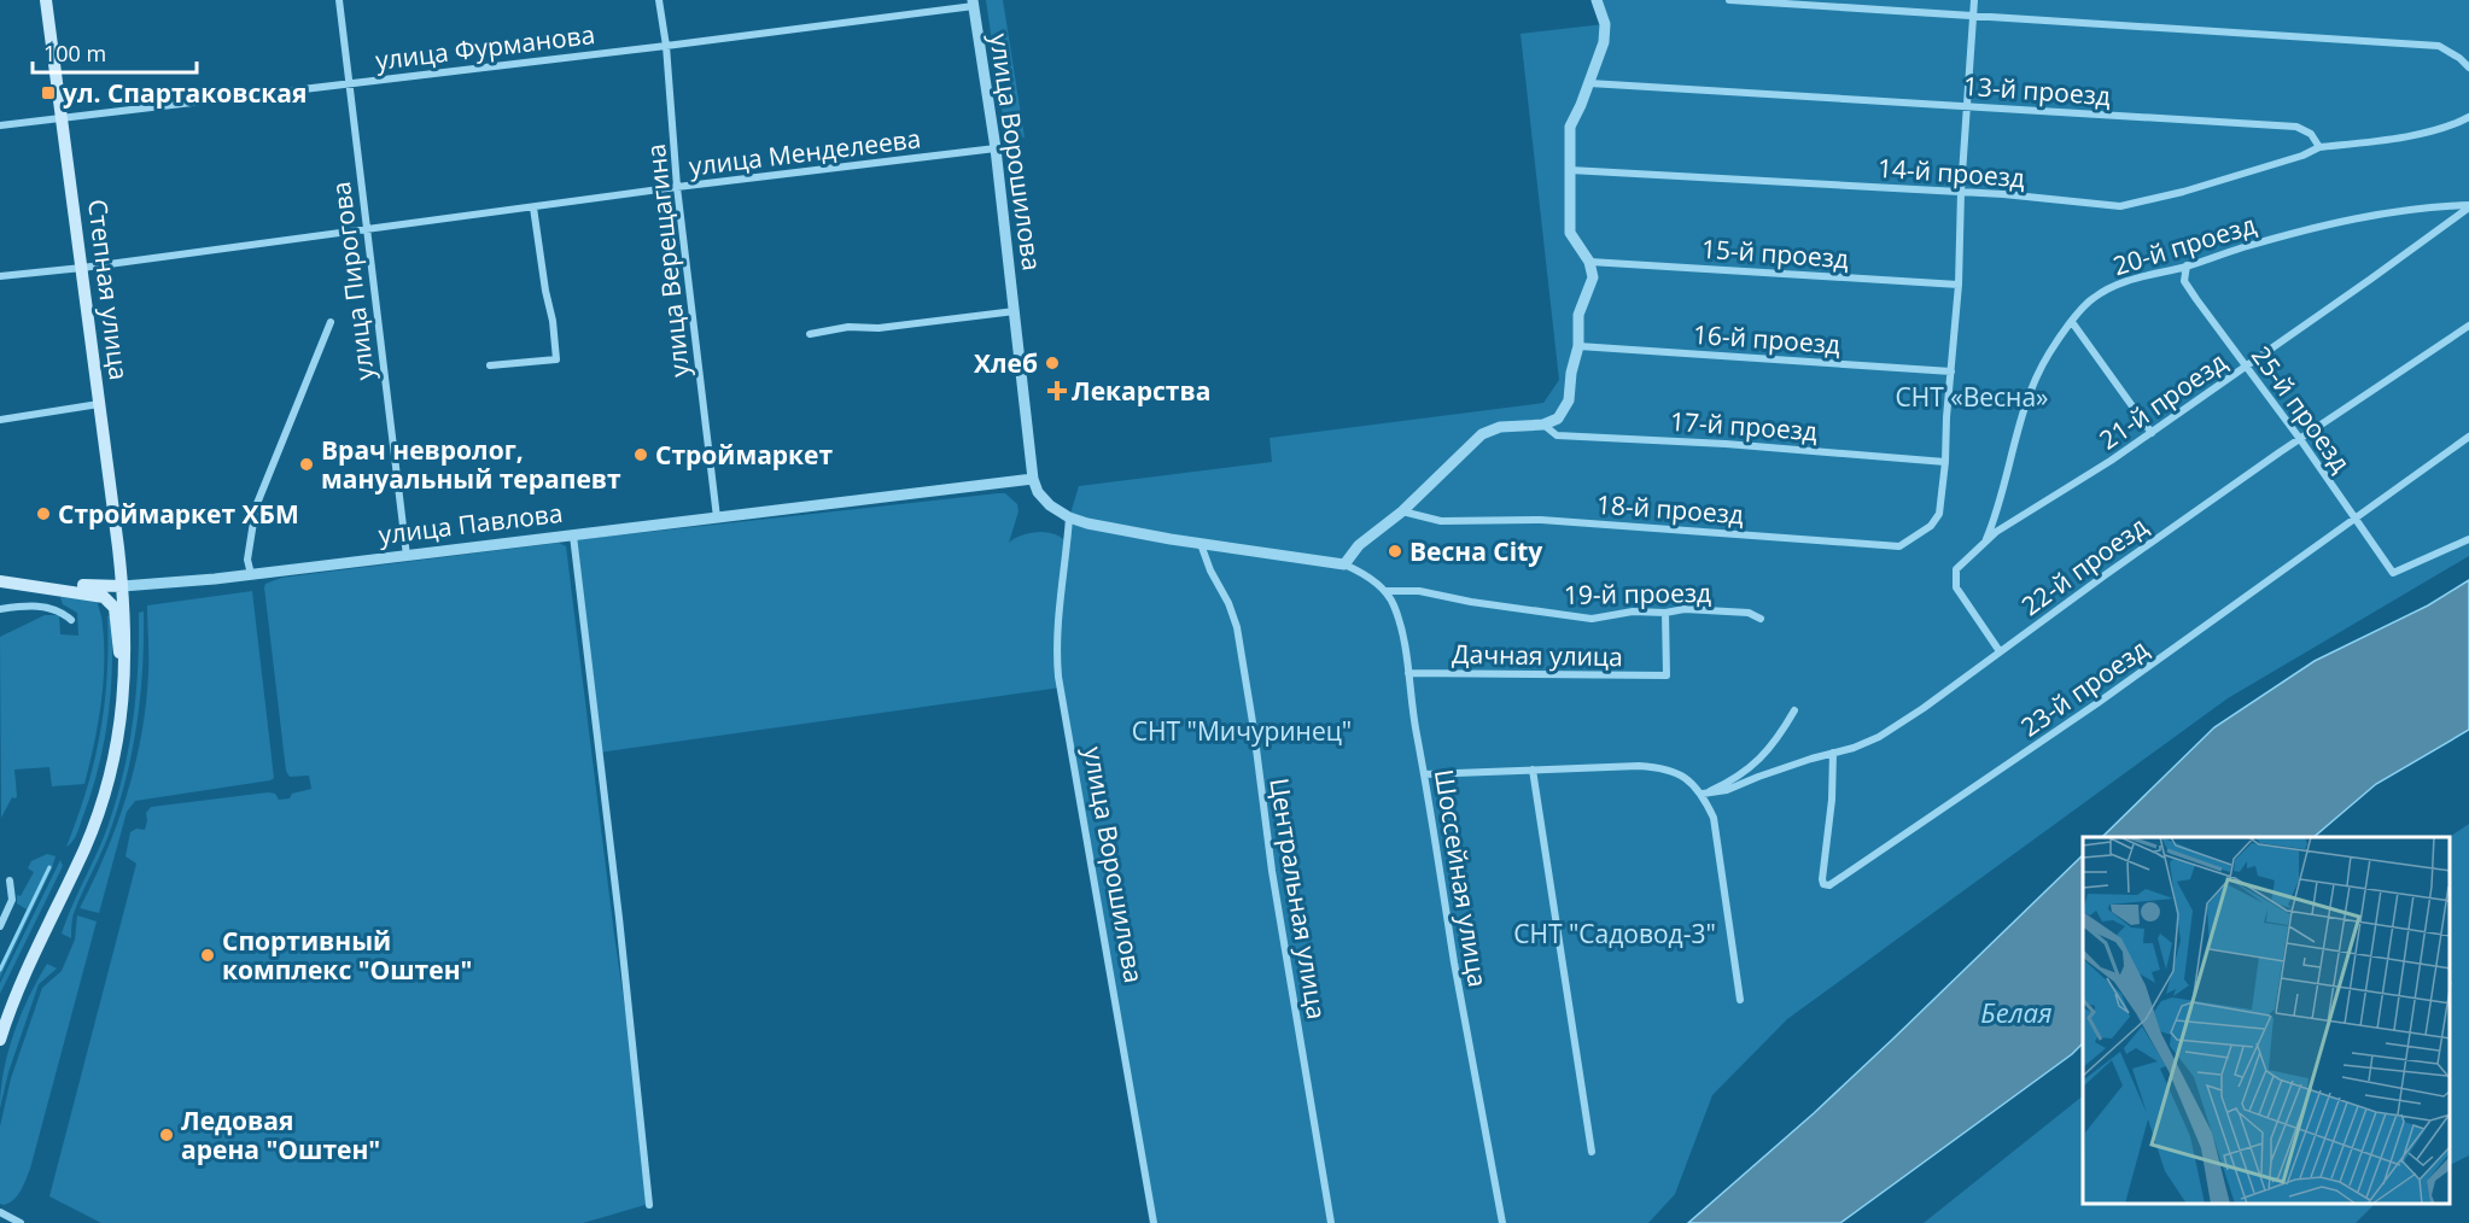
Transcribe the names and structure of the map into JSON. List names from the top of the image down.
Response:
{
  "streets": {
    "main road": ["Степная улица", "улица Павлова"],
    "street": [
      "улица Фурманова",
      "13-й проезд",
      "улица Менделеева",
      "улица Ворошилова",
      "14-й проезд",
      "20-й проезд",
      "15-й проезд",
      "улица Верещагина",
      "улица Пирогова",
      "16-й проезд",
      "21-й проезд",
      "25-й проезд",
      "17-й проезд",
      "18-й проезд",
      "22-й проезд",
      "19-й проезд",
      "Дачная улица",
      "23-й проезд",
      "Шоссейная улица",
      "Центральная улица"
    ]
  },
  "crossings": [
    ["улица Фурманова", "улица Ворошилова"],
    ["улица Фурманова", "улица Верещагина"],
    ["улица Фурманова", "улица Пирогова"],
    ["улица Фурманова", "Степная улица"],
    ["13-й проезд", "14-й проезд"],
    ["улица Менделеева", "улица Ворошилова"],
    ["улица Менделеева", "улица Верещагина"],
    ["улица Менделеева", "улица Пирогова"],
    ["улица Менделеева", "Степная улица"],
    ["улица Ворошилова", "улица Павлова"],
    ["20-й проезд", "21-й проезд"],
    ["20-й проезд", "25-й проезд"],
    ["улица Верещагина", "улица Павлова"],
    ["улица Пирогова", "улица Павлова"],
    ["Степная улица", "улица Павлова"],
    ["21-й проезд", "25-й проезд"],
    ["21-й проезд", "22-й проезд"],
    ["25-й проезд", "22-й проезд"],
    ["25-й проезд", "23-й проезд"],
    ["17-й проезд", "18-й проезд"],
    ["22-й проезд", "23-й проезд"],
    ["19-й проезд", "Дачная улица"],
    ["19-й проезд", "Шоссейная улица"],
    ["Дачная улица", "Шоссейная улица"]
  ],
  "water": ["Белая"],
  "parks": ["СНТ «Весна»", "СНТ \"Мичуринец\"", "СНТ \"Садовод-3\""],
  "places": {
    "transit": ["ул. Спартаковская"],
    "other": [
      "Хлеб",
      "Строймаркет",
      "Врач невролог, мануальный терапевт",
      "Строймаркет ХБМ",
      "Весна City",
      "Спортивный комплекс \"Оштен\"",
      "Ледовая арена \"Оштен\""
    ],
    "health": ["Лекарства"]
  },
  "scale_bar": "100 m"
}
